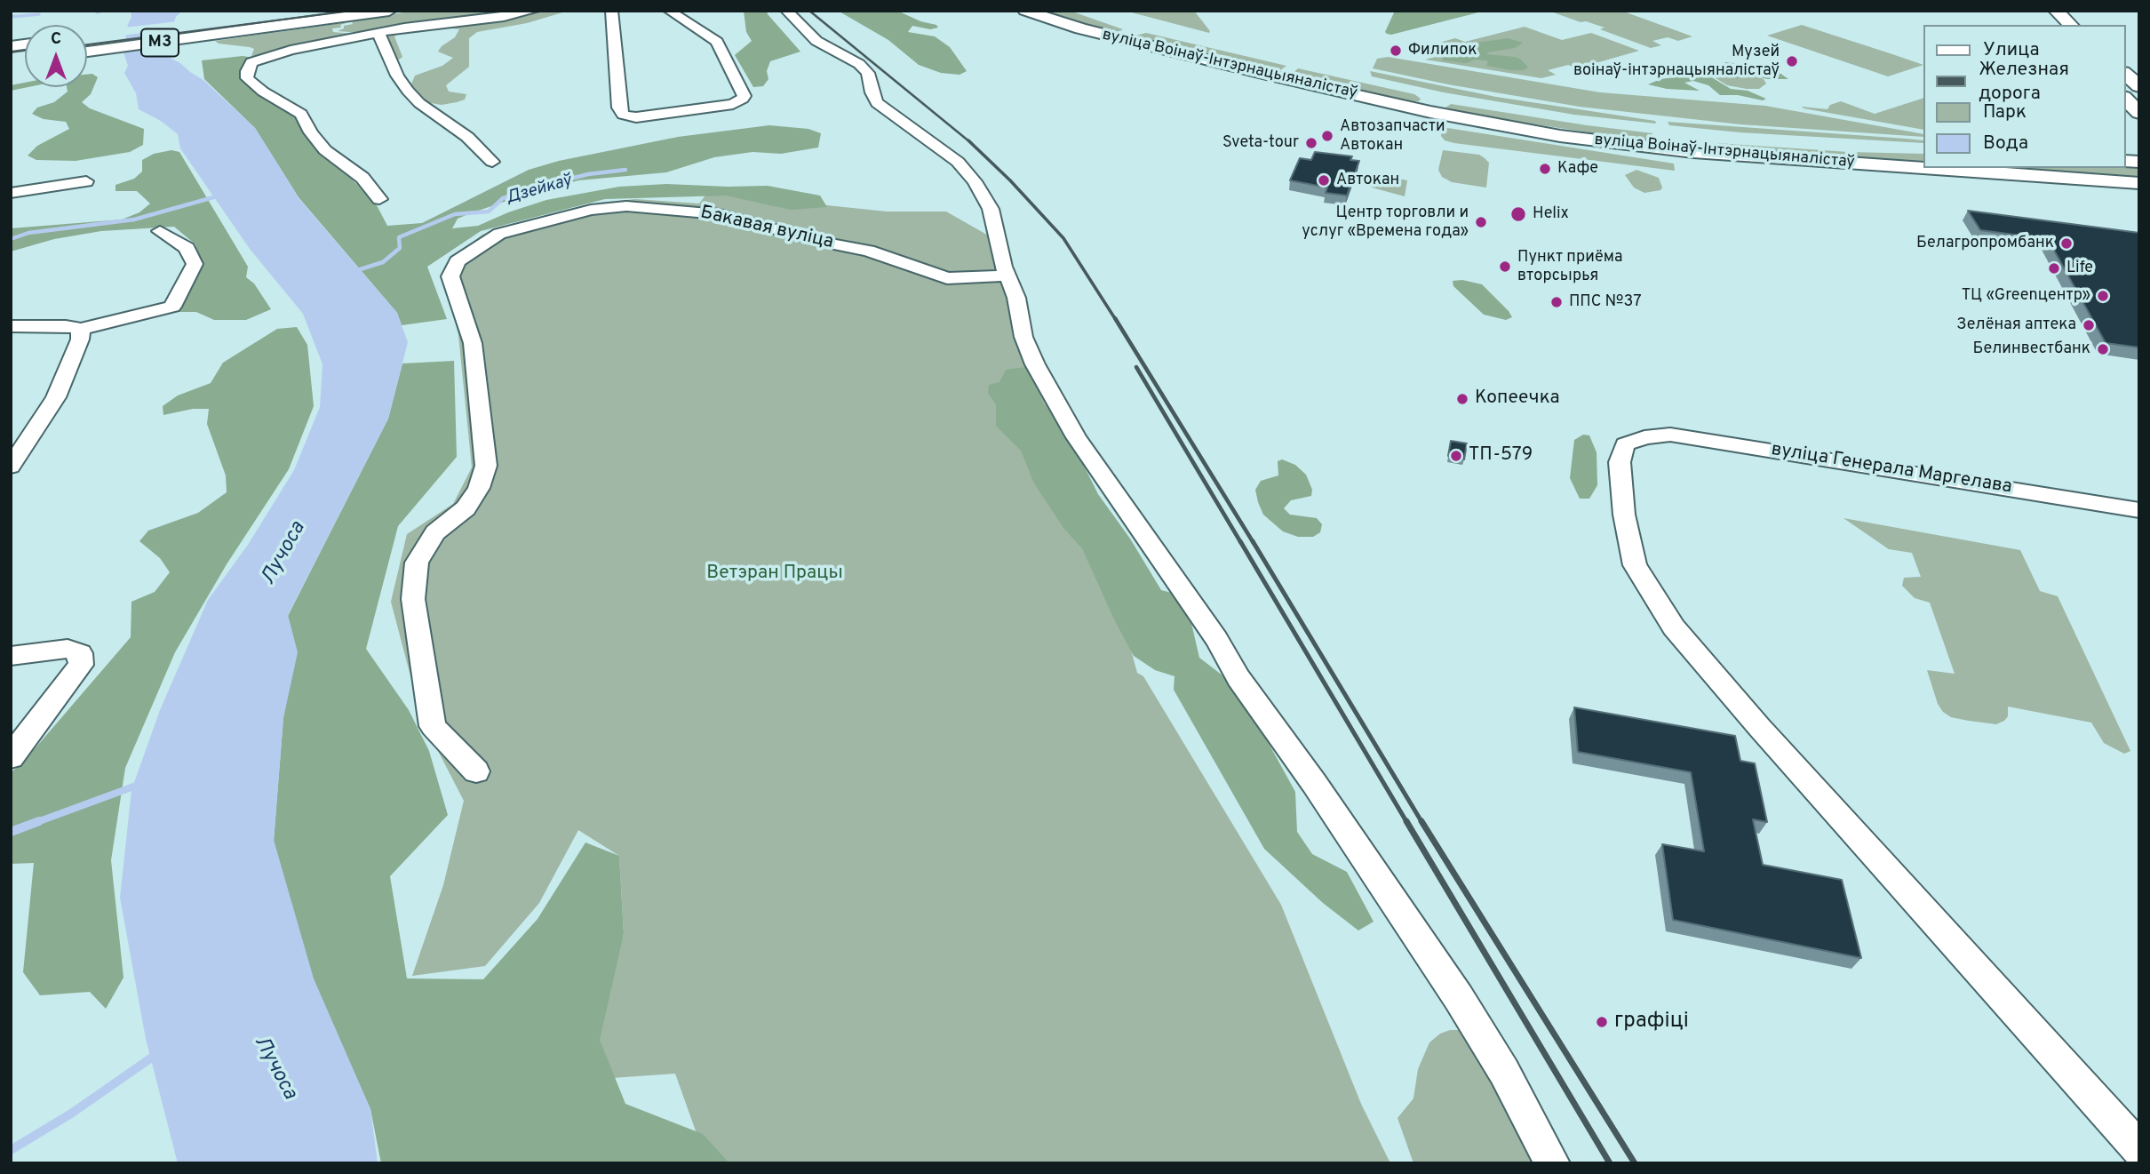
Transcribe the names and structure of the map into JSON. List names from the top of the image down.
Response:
{
  "streets": {
    "main road": ["М3", "вуліца Воінаў-Інтэрнацыяналістаў"],
    "street": ["Бакавая вуліца", "вуліца Генерала Маргелава"]
  },
  "water": ["Дзейкаў", "Лучоса"],
  "parks": ["Ветэран Працы"],
  "places": [
    "Филипок",
    "Музей воінаў-інтэрнацыяналістаў",
    "Автозапчасти Автокан",
    "Sveta-tour",
    "Кафе",
    "Автокан",
    "Helix",
    "Центр торговли и услуг «Времена года»",
    "Белагропромбанк",
    "Пункт приёма вторсырья",
    "Life",
    "ТЦ «Greenцентр»",
    "ППС №37",
    "Зелёная аптека",
    "Белинвестбанк",
    "Копеечка",
    "ТП-579",
    "графіці"
  ],
  "legend": [
    "Улица",
    "Железная дорога",
    "Парк",
    "Вода"
  ],
  "north": "top"
}
